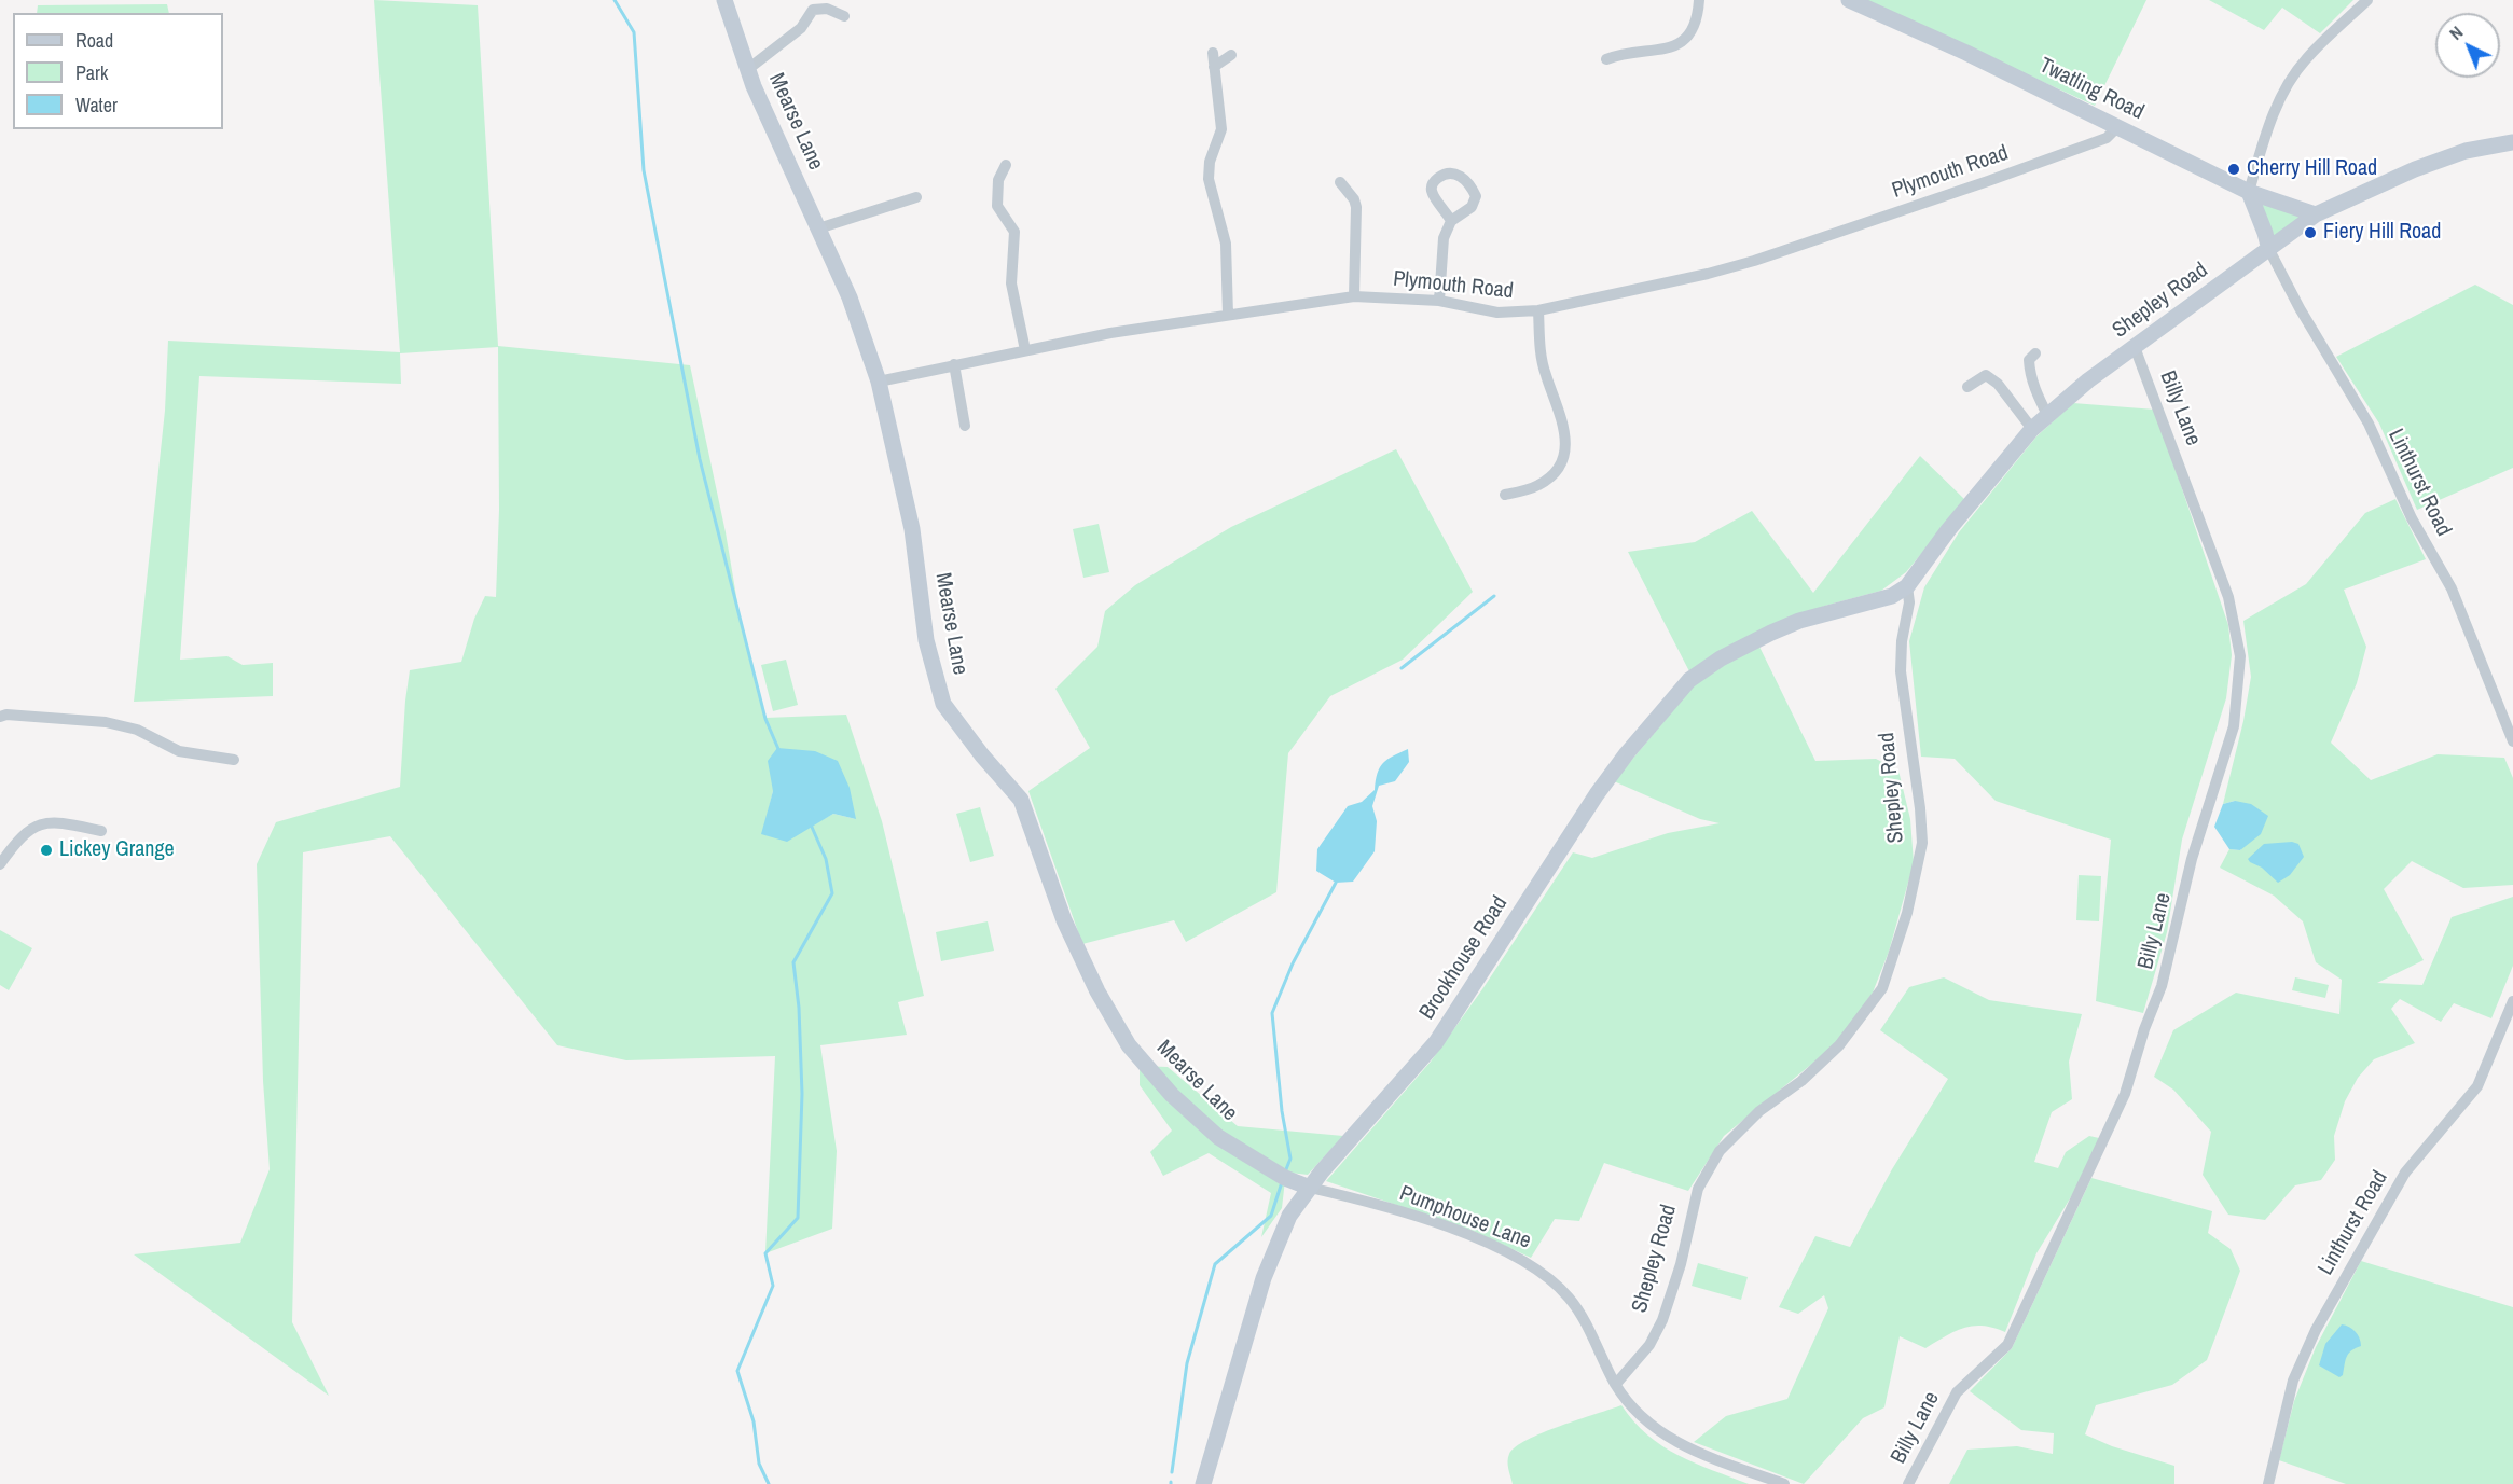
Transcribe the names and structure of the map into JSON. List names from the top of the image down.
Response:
{
  "streets": {
    "street": [
      "Twatling Road",
      "Mearse Lane",
      "Plymouth Road",
      "Shepley Road",
      "Billy Lane",
      "Linthurst Road",
      "Brookhouse Road",
      "Pumphouse Lane"
    ]
  },
  "crossings": [
    ["Twatling Road", "Plymouth Road"],
    ["Mearse Lane", "Plymouth Road"],
    ["Mearse Lane", "Brookhouse Road"],
    ["Mearse Lane", "Pumphouse Lane"],
    ["Shepley Road", "Billy Lane"],
    ["Shepley Road", "Linthurst Road"],
    ["Shepley Road", "Brookhouse Road"],
    ["Shepley Road", "Pumphouse Lane"],
    ["Brookhouse Road", "Pumphouse Lane"]
  ],
  "places": ["Cherry Hill Road", "Fiery Hill Road", "Lickey Grange"],
  "legend": ["Road", "Park", "Water"],
  "north": "top left"
}
